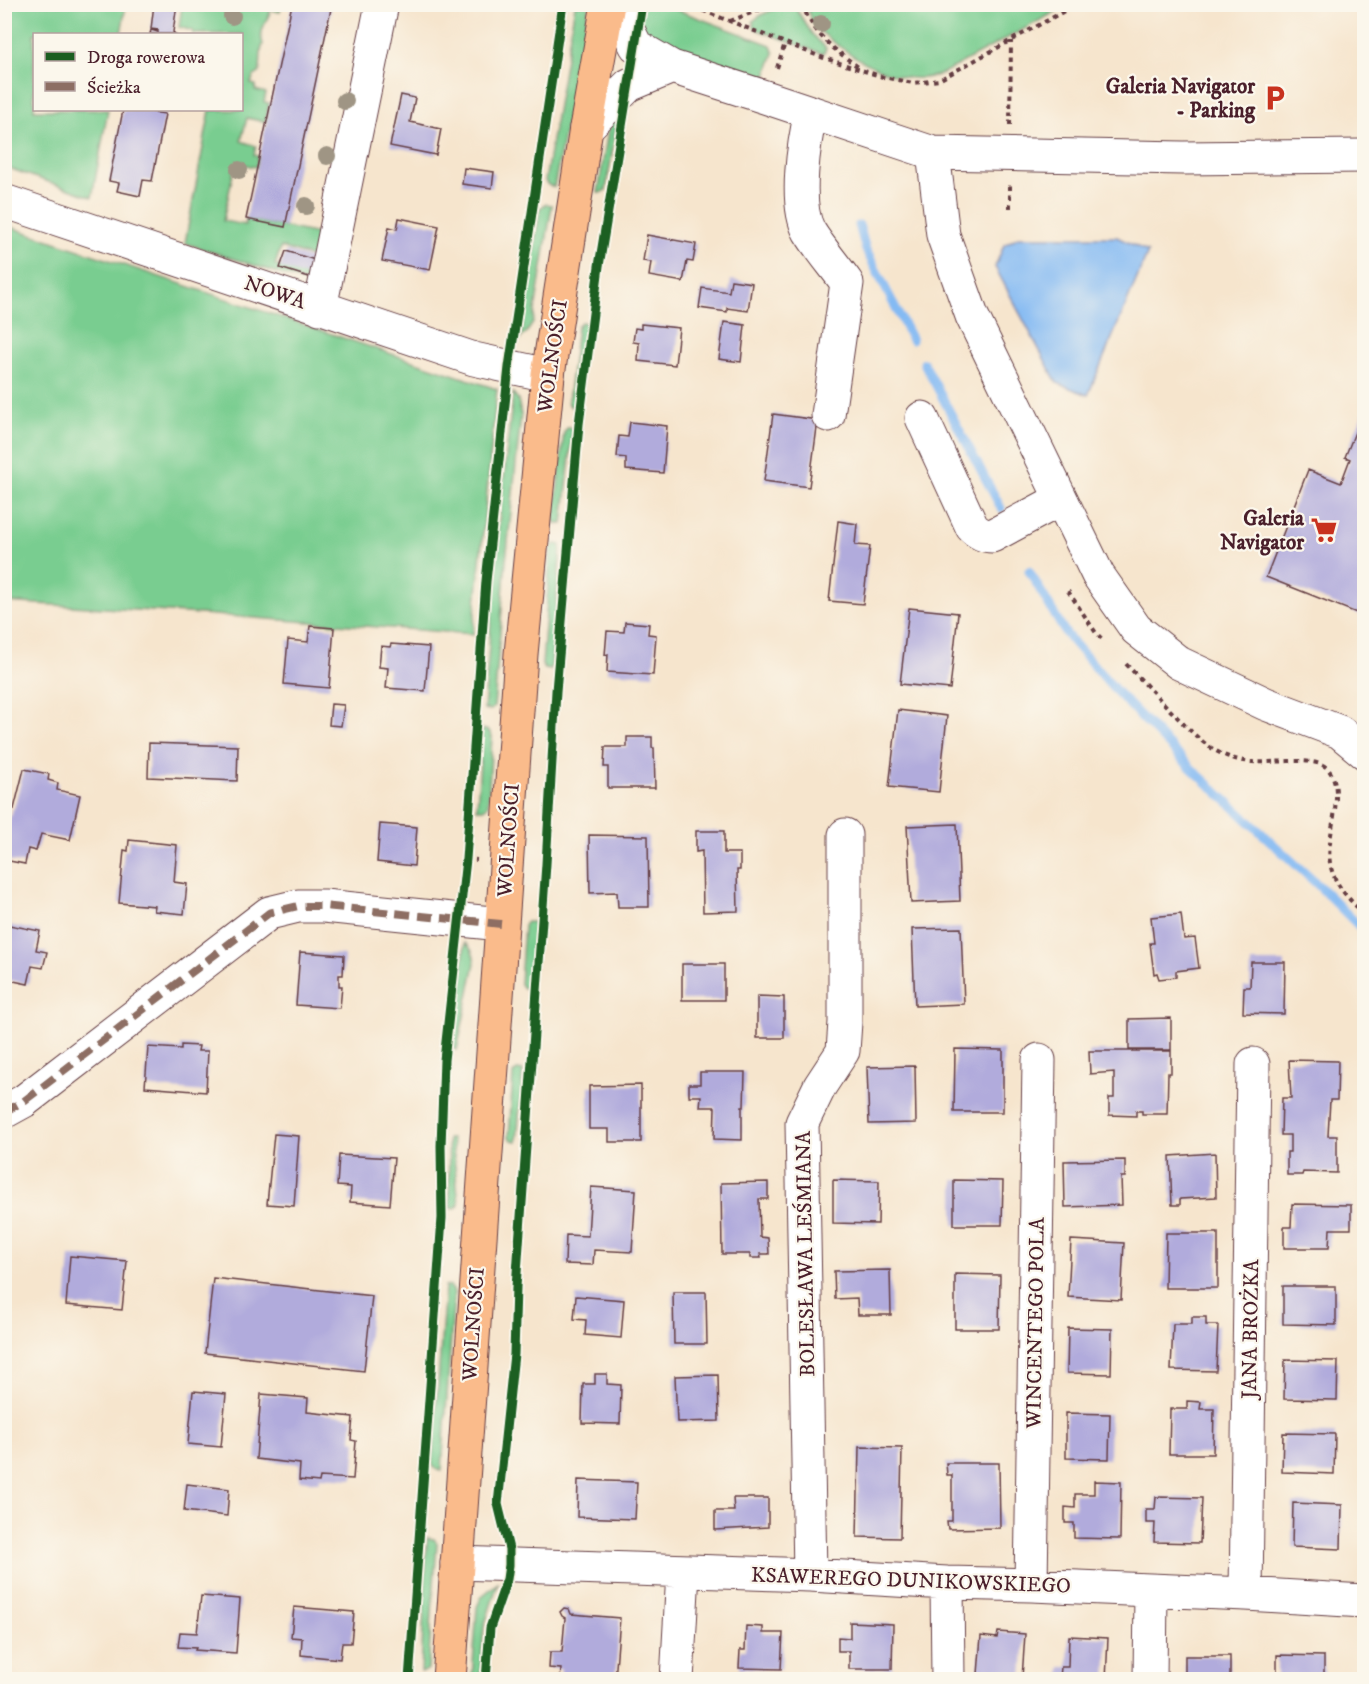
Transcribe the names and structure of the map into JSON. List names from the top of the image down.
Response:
{
  "streets": {
    "main road": ["WOLNOŚCI"],
    "street": [
      "NOWA",
      "BOLESŁAWA LEŚMIANA",
      "WINCENTEGO POLA",
      "JANA BROŻKA",
      "KSAWEREGO DUNIKOWSKIEGO"
    ]
  },
  "crossings": [
    ["NOWA", "WOLNOŚCI"],
    ["WOLNOŚCI", "KSAWEREGO DUNIKOWSKIEGO"],
    ["BOLESŁAWA LEŚMIANA", "KSAWEREGO DUNIKOWSKIEGO"],
    ["WINCENTEGO POLA", "KSAWEREGO DUNIKOWSKIEGO"],
    ["JANA BROŻKA", "KSAWEREGO DUNIKOWSKIEGO"]
  ],
  "places": {
    "parking": ["Galeria Navigator - Parking"],
    "supermarket": ["Galeria Navigator"]
  },
  "legend": ["Droga rowerowa", "Ścieżka"]
}
